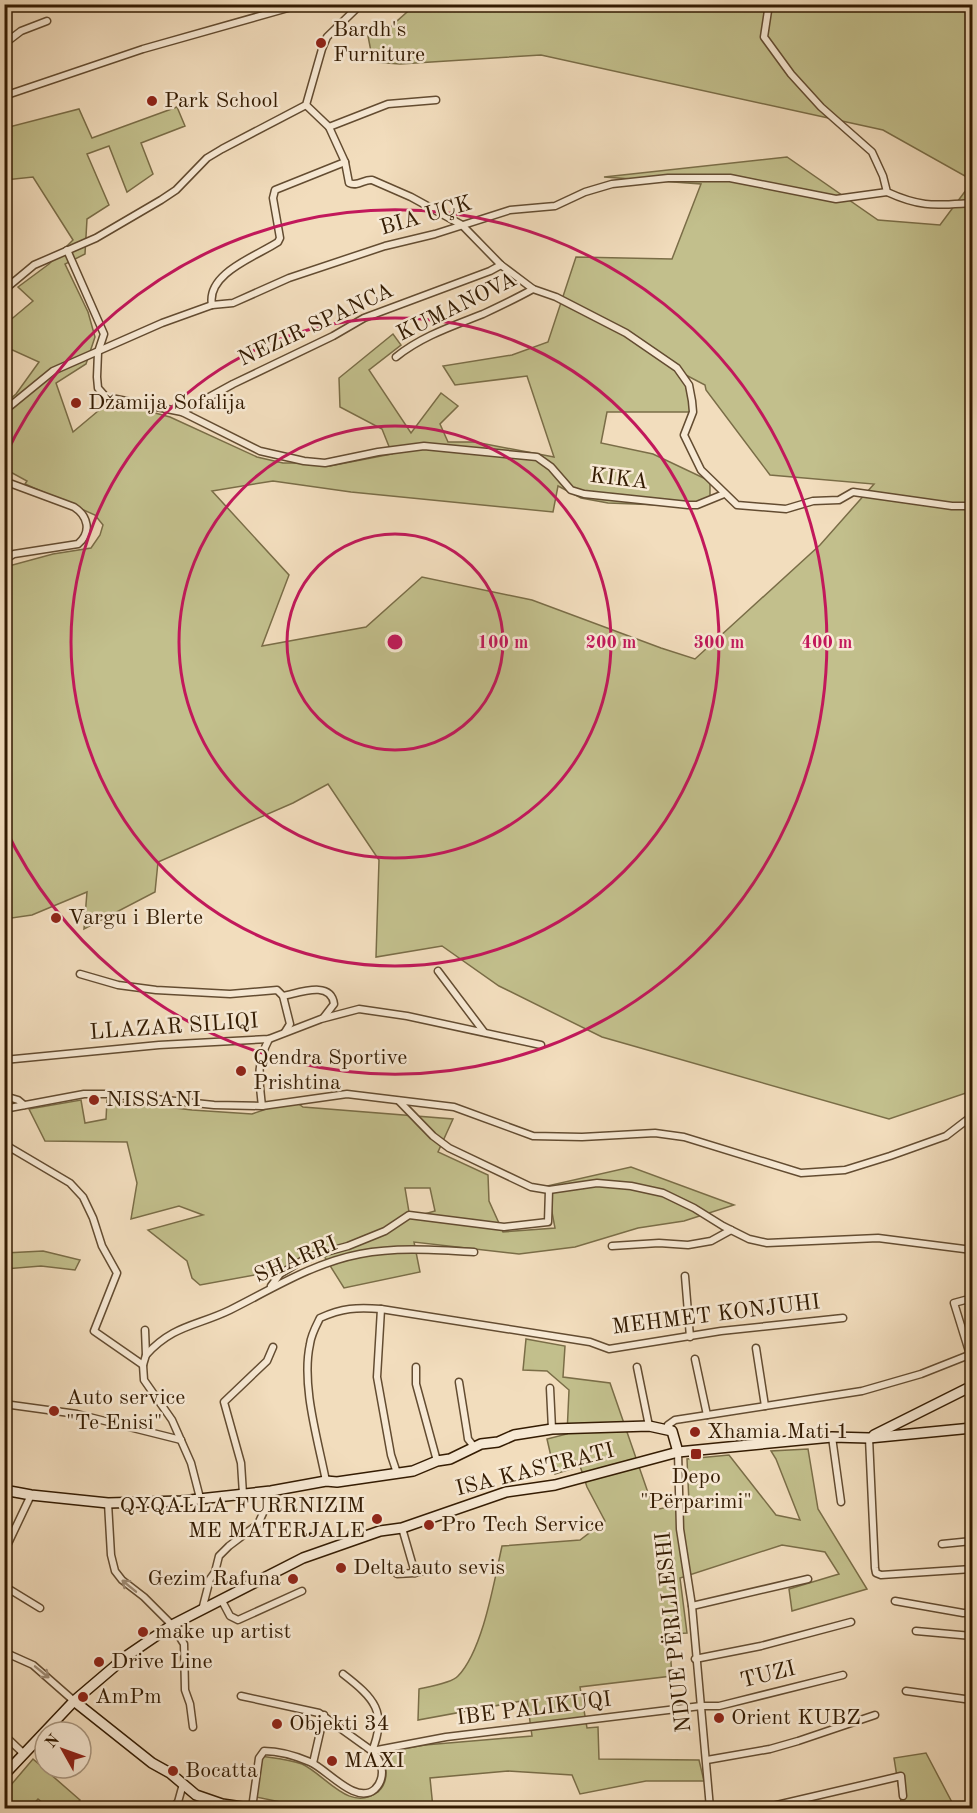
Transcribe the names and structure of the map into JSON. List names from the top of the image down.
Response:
{
  "streets": {
    "street": [
      "BIA UÇK",
      "KUMANOVA",
      "NEZIR SPANCA",
      "KIKA",
      "LLAZAR SILIQI",
      "SHARRI",
      "MEHMET KONJUHI",
      "ISA KASTRATI",
      "NDUE PËRLLESHI",
      "TUZI",
      "IBE PALIKUQI"
    ]
  },
  "crossings": [
    ["BIA UÇK", "KIKA"],
    ["NEZIR SPANCA", "KIKA"],
    ["ISA KASTRATI", "NDUE PËRLLESHI"],
    ["NDUE PËRLLESHI", "TUZI"],
    ["NDUE PËRLLESHI", "IBE PALIKUQI"],
    ["TUZI", "IBE PALIKUQI"]
  ],
  "places": {
    "other": [
      "Bardh's Furniture",
      "Park School",
      "Džamija Sofalija",
      "Vargu i Blerte",
      "Qendra Sportive Prishtina",
      "NISSANI",
      "Auto service \"Te Enisi\"",
      "Xhamia Mati 1",
      "QYQALLA FURRNIZIM ME MATERJALE",
      "Pro Tech Service",
      "Delta auto sevis",
      "Gezim Rafuna",
      "make up artist",
      "Drive Line",
      "AmPm",
      "Orient KUBZ",
      "Objekti 34",
      "MAXI",
      "Bocatta"
    ],
    "transit": ["Depo \"Përparimi\""]
  },
  "north": "top left",
  "rings": [
    "100 m",
    "200 m",
    "300 m",
    "400 m"
  ]
}
